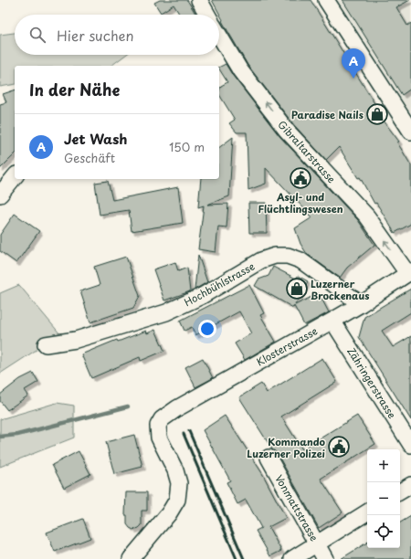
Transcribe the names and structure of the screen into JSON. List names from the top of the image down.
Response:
{
  "streets": {
    "street": [
      "Gibraltarstrasse",
      "Hochbühlstrasse",
      "Klosterstrasse",
      "Zähringerstrasse",
      "Vonmattstrasse"
    ]
  },
  "crossings": [
    ["Gibraltarstrasse", "Klosterstrasse"],
    ["Hochbühlstrasse", "Klosterstrasse"],
    ["Klosterstrasse", "Zähringerstrasse"]
  ],
  "places": {
    "shop": ["Paradise Nails", "Luzerner Brockenaus"],
    "public building": ["Asyl- und Flüchtlingswesen", "Kommando Luzerner Polizei"]
  },
  "page": {
    "search": "Hier suchen",
    "pins": "A",
    "heading": "In der Nähe",
    "list": [
      {
        "mark": "A",
        "name": "Jet Wash",
        "note": "Geschäft",
        "value": "150 m"
      }
    ],
    "map_buttons": ["+", "−"]
  }
}
